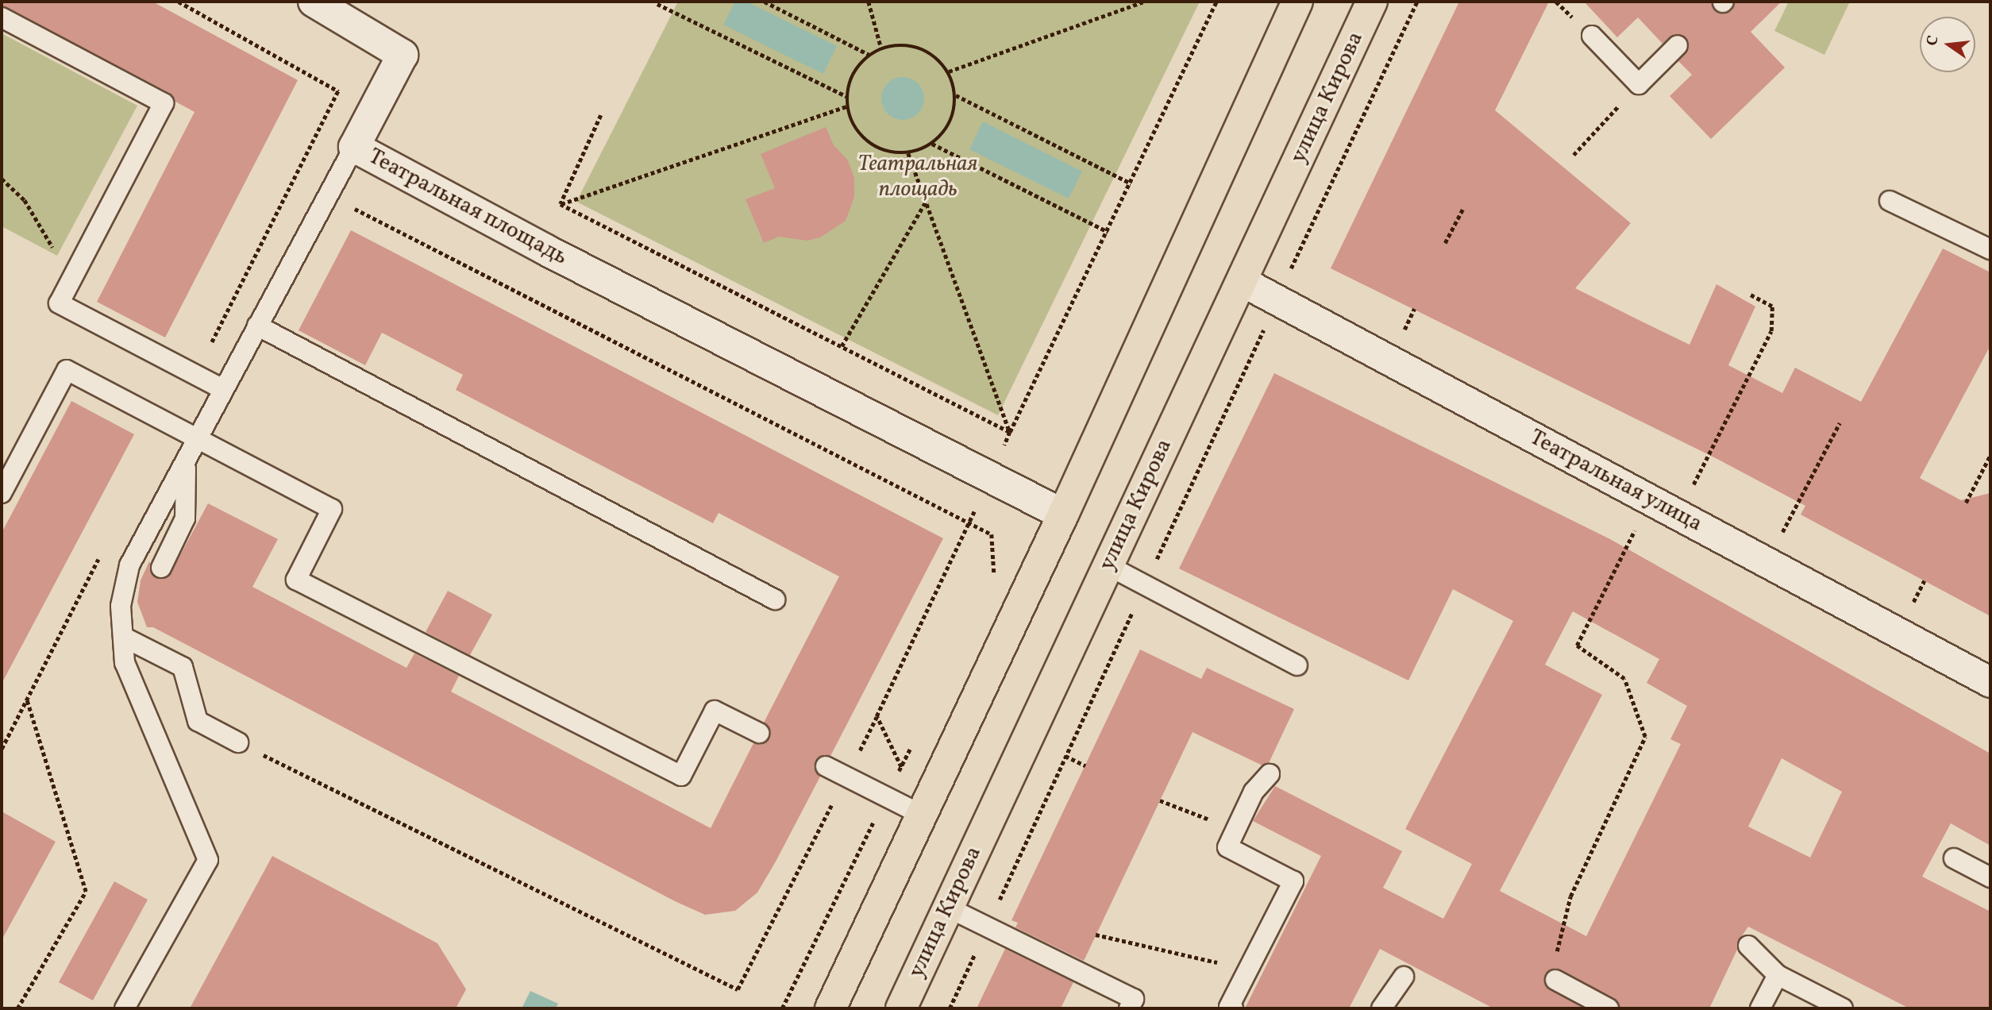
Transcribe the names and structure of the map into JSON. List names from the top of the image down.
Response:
{
  "streets": {
    "main road": ["улица Кирова"],
    "street": ["Театральная площадь", "Театральная улица"]
  },
  "crossings": [
    ["улица Кирова", "Театральная улица"]
  ],
  "parks": ["Театральная площадь"],
  "north": "left"
}
